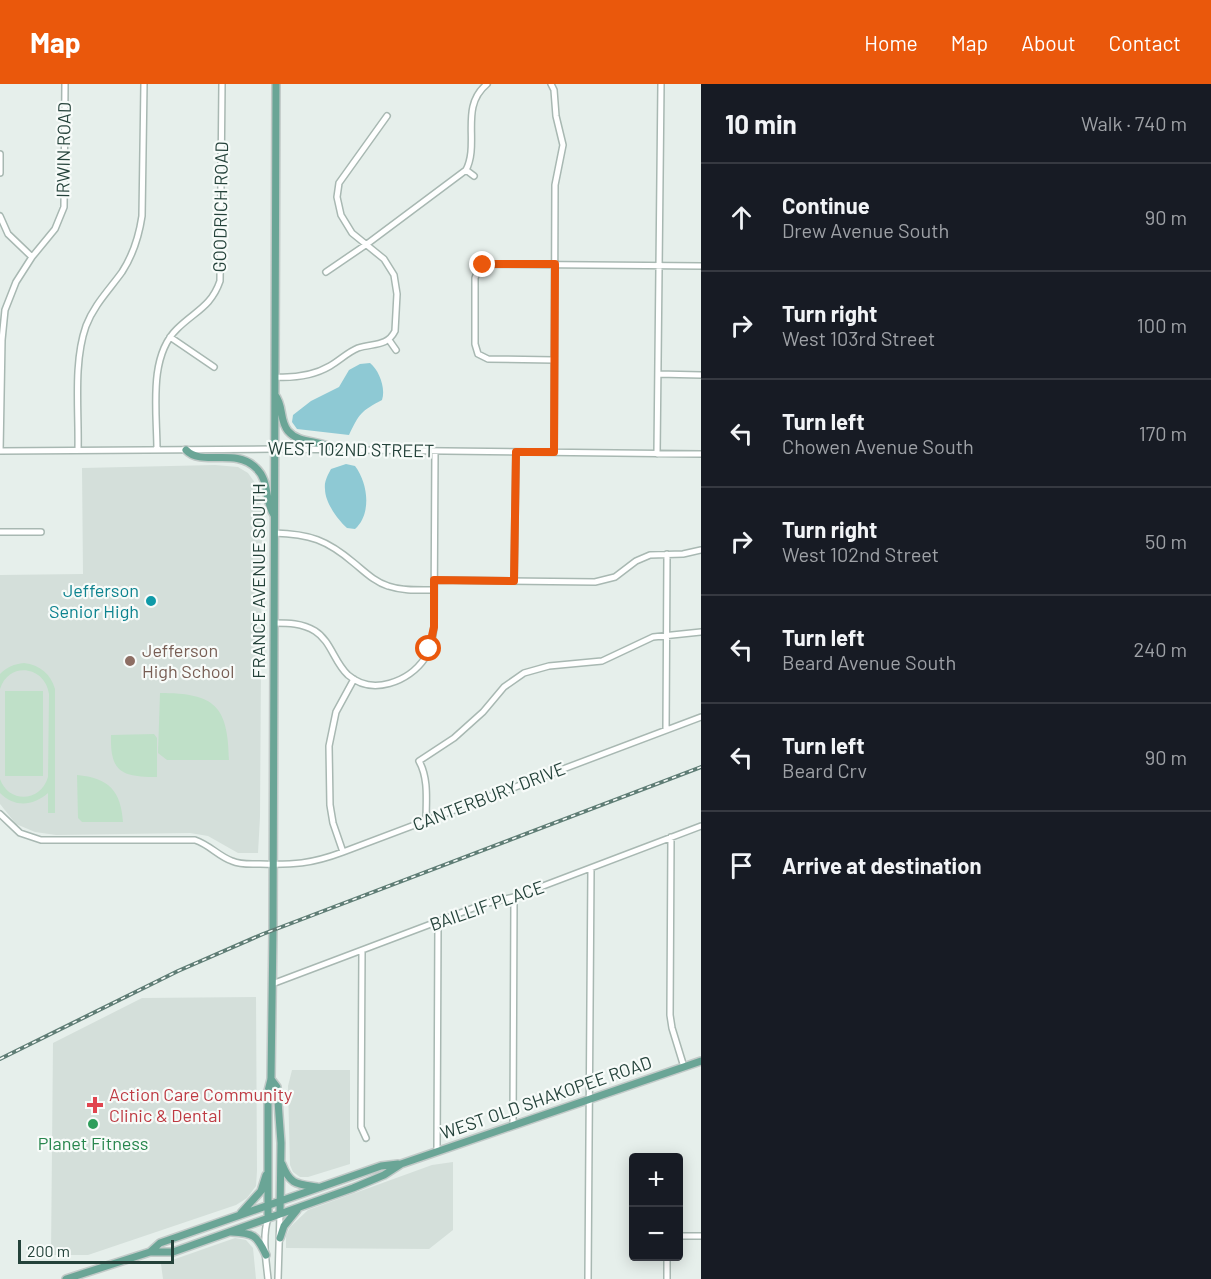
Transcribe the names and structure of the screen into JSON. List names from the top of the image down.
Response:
{
  "streets": {
    "main road": ["FRANCE AVENUE SOUTH", "WEST OLD SHAKOPEE ROAD"],
    "street": [
      "IRWIN ROAD",
      "GOODRICH ROAD",
      "WEST 102ND STREET",
      "CANTERBURY DRIVE",
      "BAILLIF PLACE"
    ]
  },
  "crossings": [
    ["IRWIN ROAD", "WEST 102ND STREET"],
    ["GOODRICH ROAD", "WEST 102ND STREET"],
    ["WEST 102ND STREET", "FRANCE AVENUE SOUTH"],
    ["FRANCE AVENUE SOUTH", "CANTERBURY DRIVE"],
    ["FRANCE AVENUE SOUTH", "BAILLIF PLACE"],
    ["FRANCE AVENUE SOUTH", "WEST OLD SHAKOPEE ROAD"]
  ],
  "places": {
    "other": ["Jefferson Senior High", "Jefferson High School", "Planet Fitness"],
    "health": ["Action Care Community Clinic & Dental"]
  },
  "scale_bar": "200 m",
  "page": {
    "header": "Map",
    "nav": [
      "Home",
      "Map",
      "About",
      "Contact"
    ],
    "heading": ["10 min", "Walk · 740 m"],
    "list": [
      ["Continue", "Drew Avenue South", "90 m"],
      ["Turn right", "West 103rd Street", "100 m"],
      ["Turn left", "Chowen Avenue South", "170 m"],
      ["Turn right", "West 102nd Street", "50 m"],
      ["Turn left", "Beard Avenue South", "240 m"],
      ["Turn left", "Beard Crv", "90 m"],
      "Arrive at destination"
    ],
    "map_buttons": ["+", "−"],
    "scale": "200 m"
  }
}
